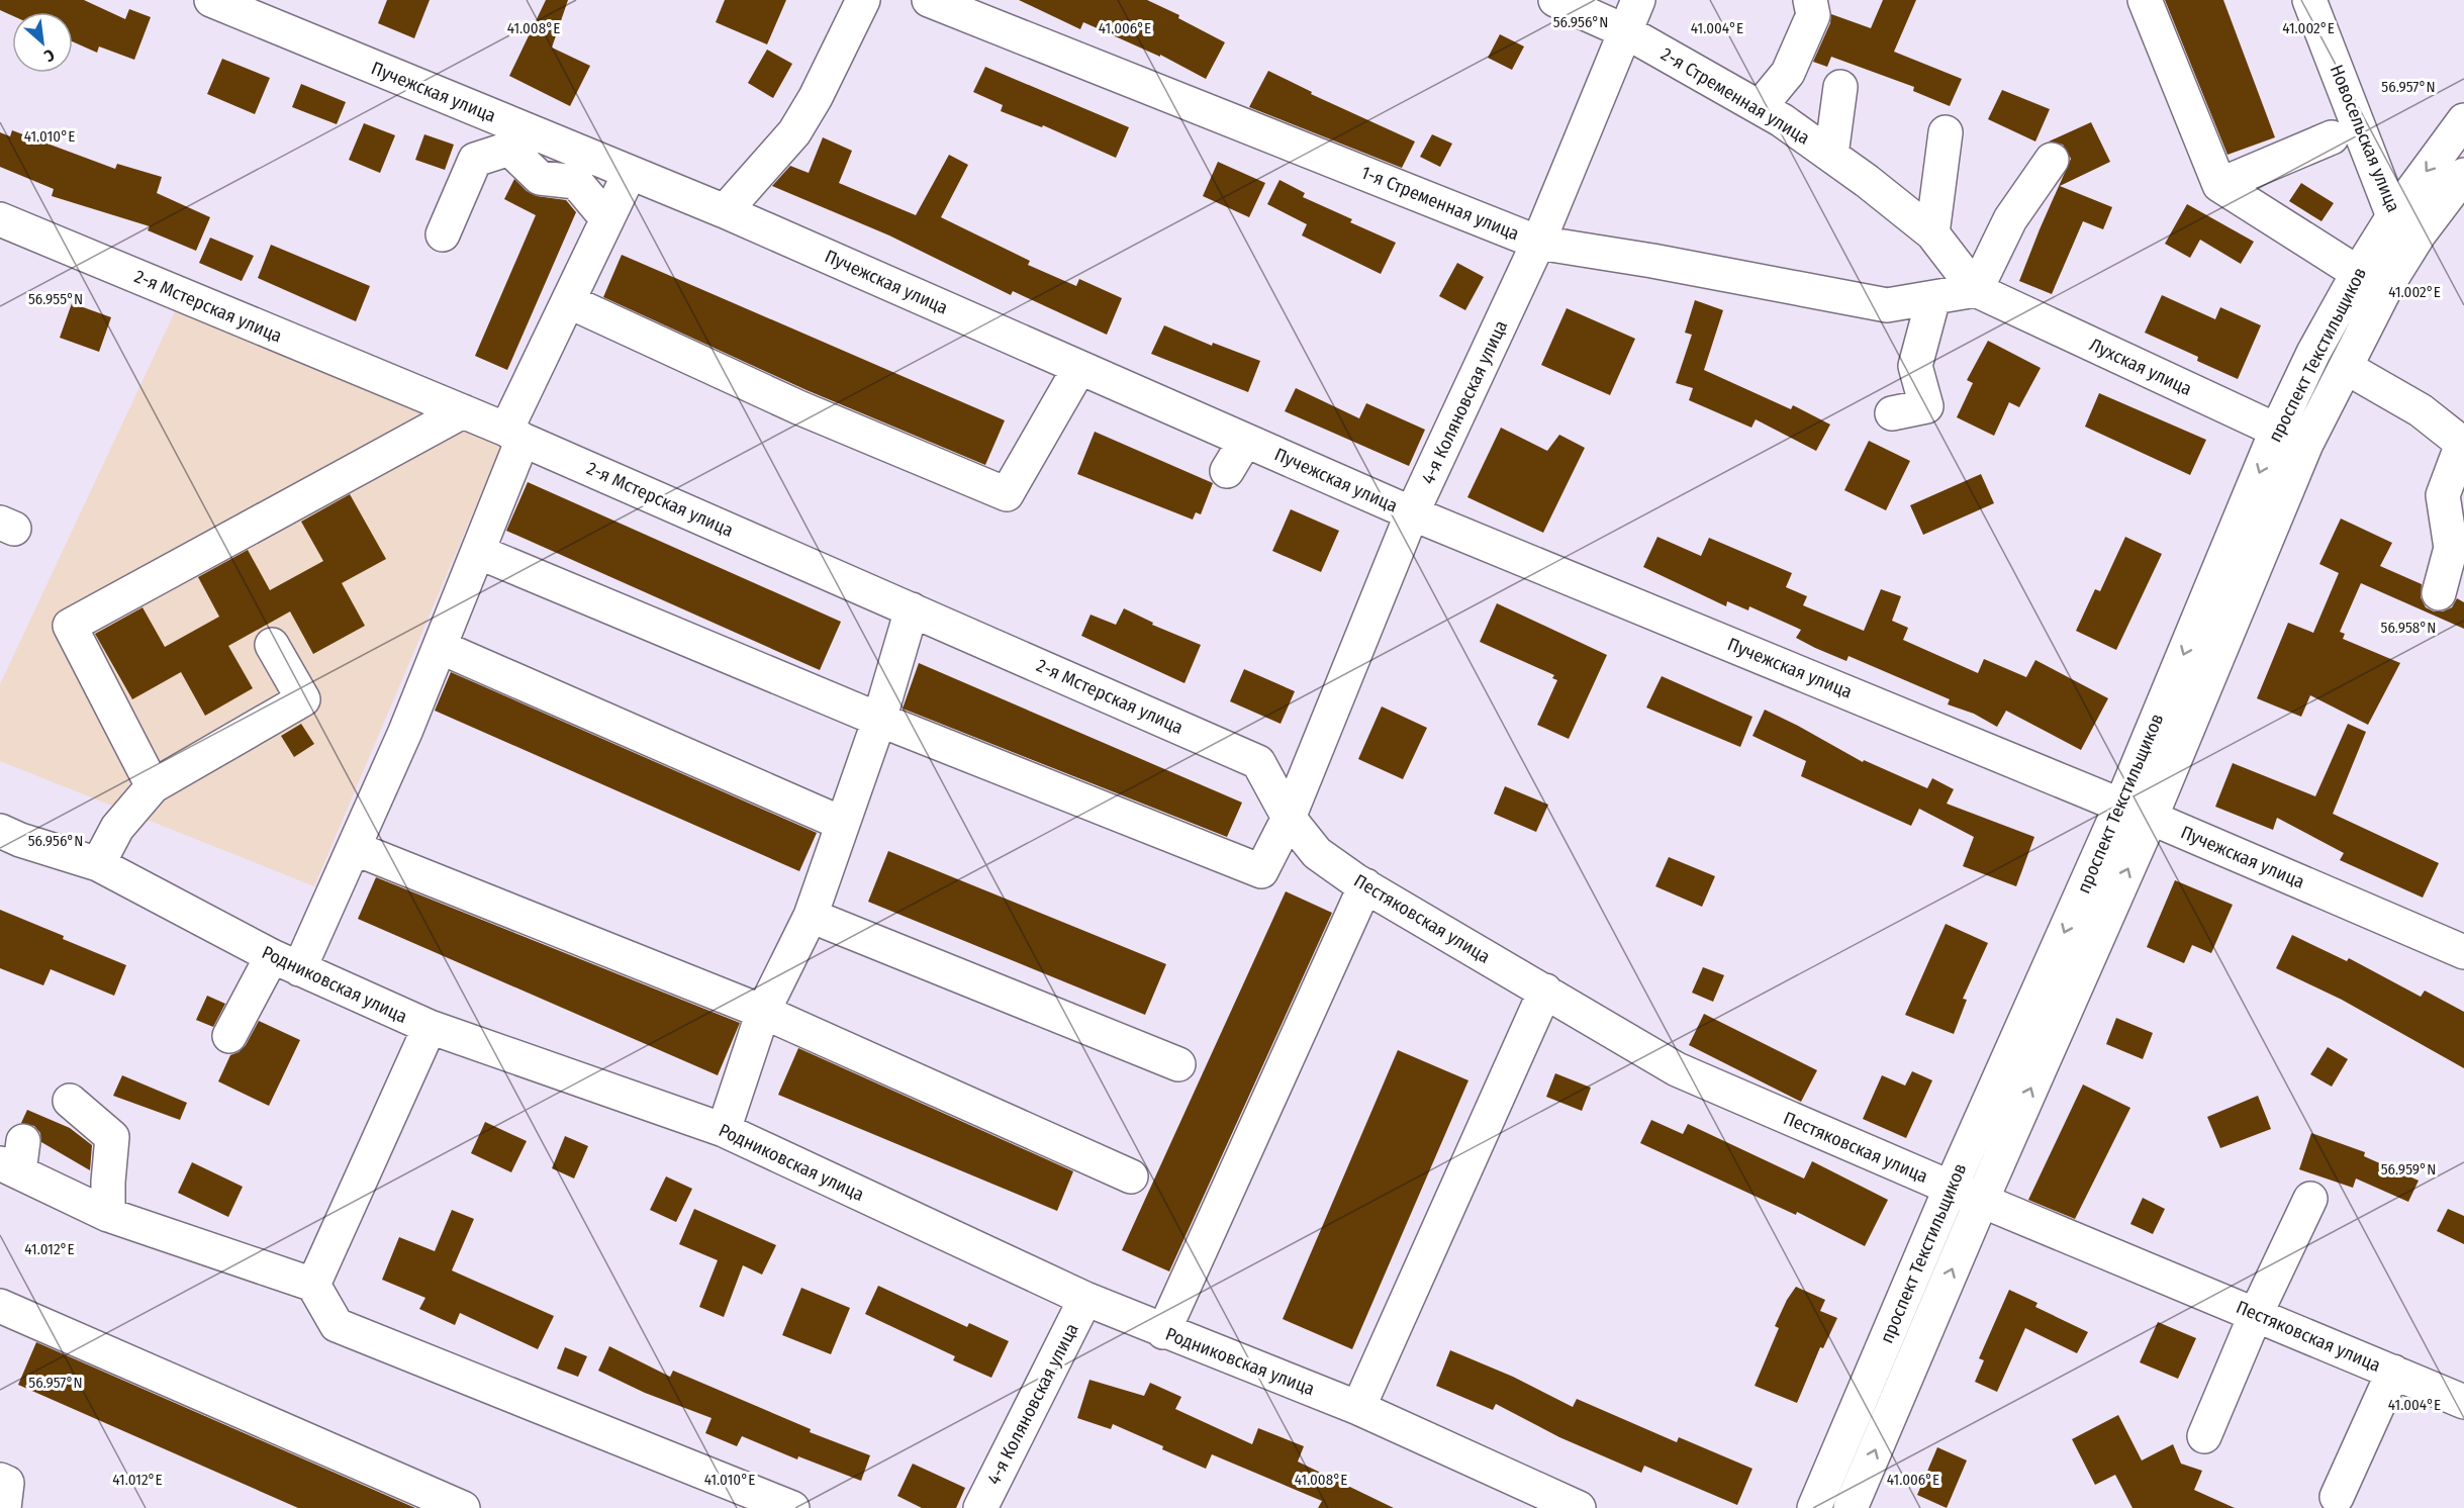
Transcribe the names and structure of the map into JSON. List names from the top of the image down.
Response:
{
  "streets": {
    "street": [
      "Пучежская улица",
      "2-я Стременная улица",
      "Новосельская улица",
      "1-я Стременная улица",
      "2-я Мстерская улица",
      "проспект Текстильщиков",
      "Лухская улица",
      "4-я Коляновская улица",
      "Пестяковская улица",
      "Родниковская улица"
    ]
  },
  "crossings": [
    ["Пучежская улица", "проспект Текстильщиков"],
    ["Пучежская улица", "4-я Коляновская улица"],
    ["2-я Стременная улица", "1-я Стременная улица"],
    ["2-я Стременная улица", "Лухская улица"],
    ["2-я Стременная улица", "4-я Коляновская улица"],
    ["Новосельская улица", "проспект Текстильщиков"],
    ["1-я Стременная улица", "Лухская улица"],
    ["1-я Стременная улица", "4-я Коляновская улица"],
    ["2-я Мстерская улица", "4-я Коляновская улица"],
    ["2-я Мстерская улица", "Пестяковская улица"],
    ["проспект Текстильщиков", "Лухская улица"],
    ["проспект Текстильщиков", "Пестяковская улица"],
    ["4-я Коляновская улица", "Пестяковская улица"],
    ["4-я Коляновская улица", "Родниковская улица"]
  ],
  "north": "bottom right",
  "coordinates": [
    "56.956°N",
    "41.008°E",
    "41.006°E",
    "41.004°E",
    "41.002°E",
    "56.957°N",
    "41.010°E",
    "56.955°N",
    "56.958°N",
    "56.959°N",
    "41.012°E"
  ]
}
